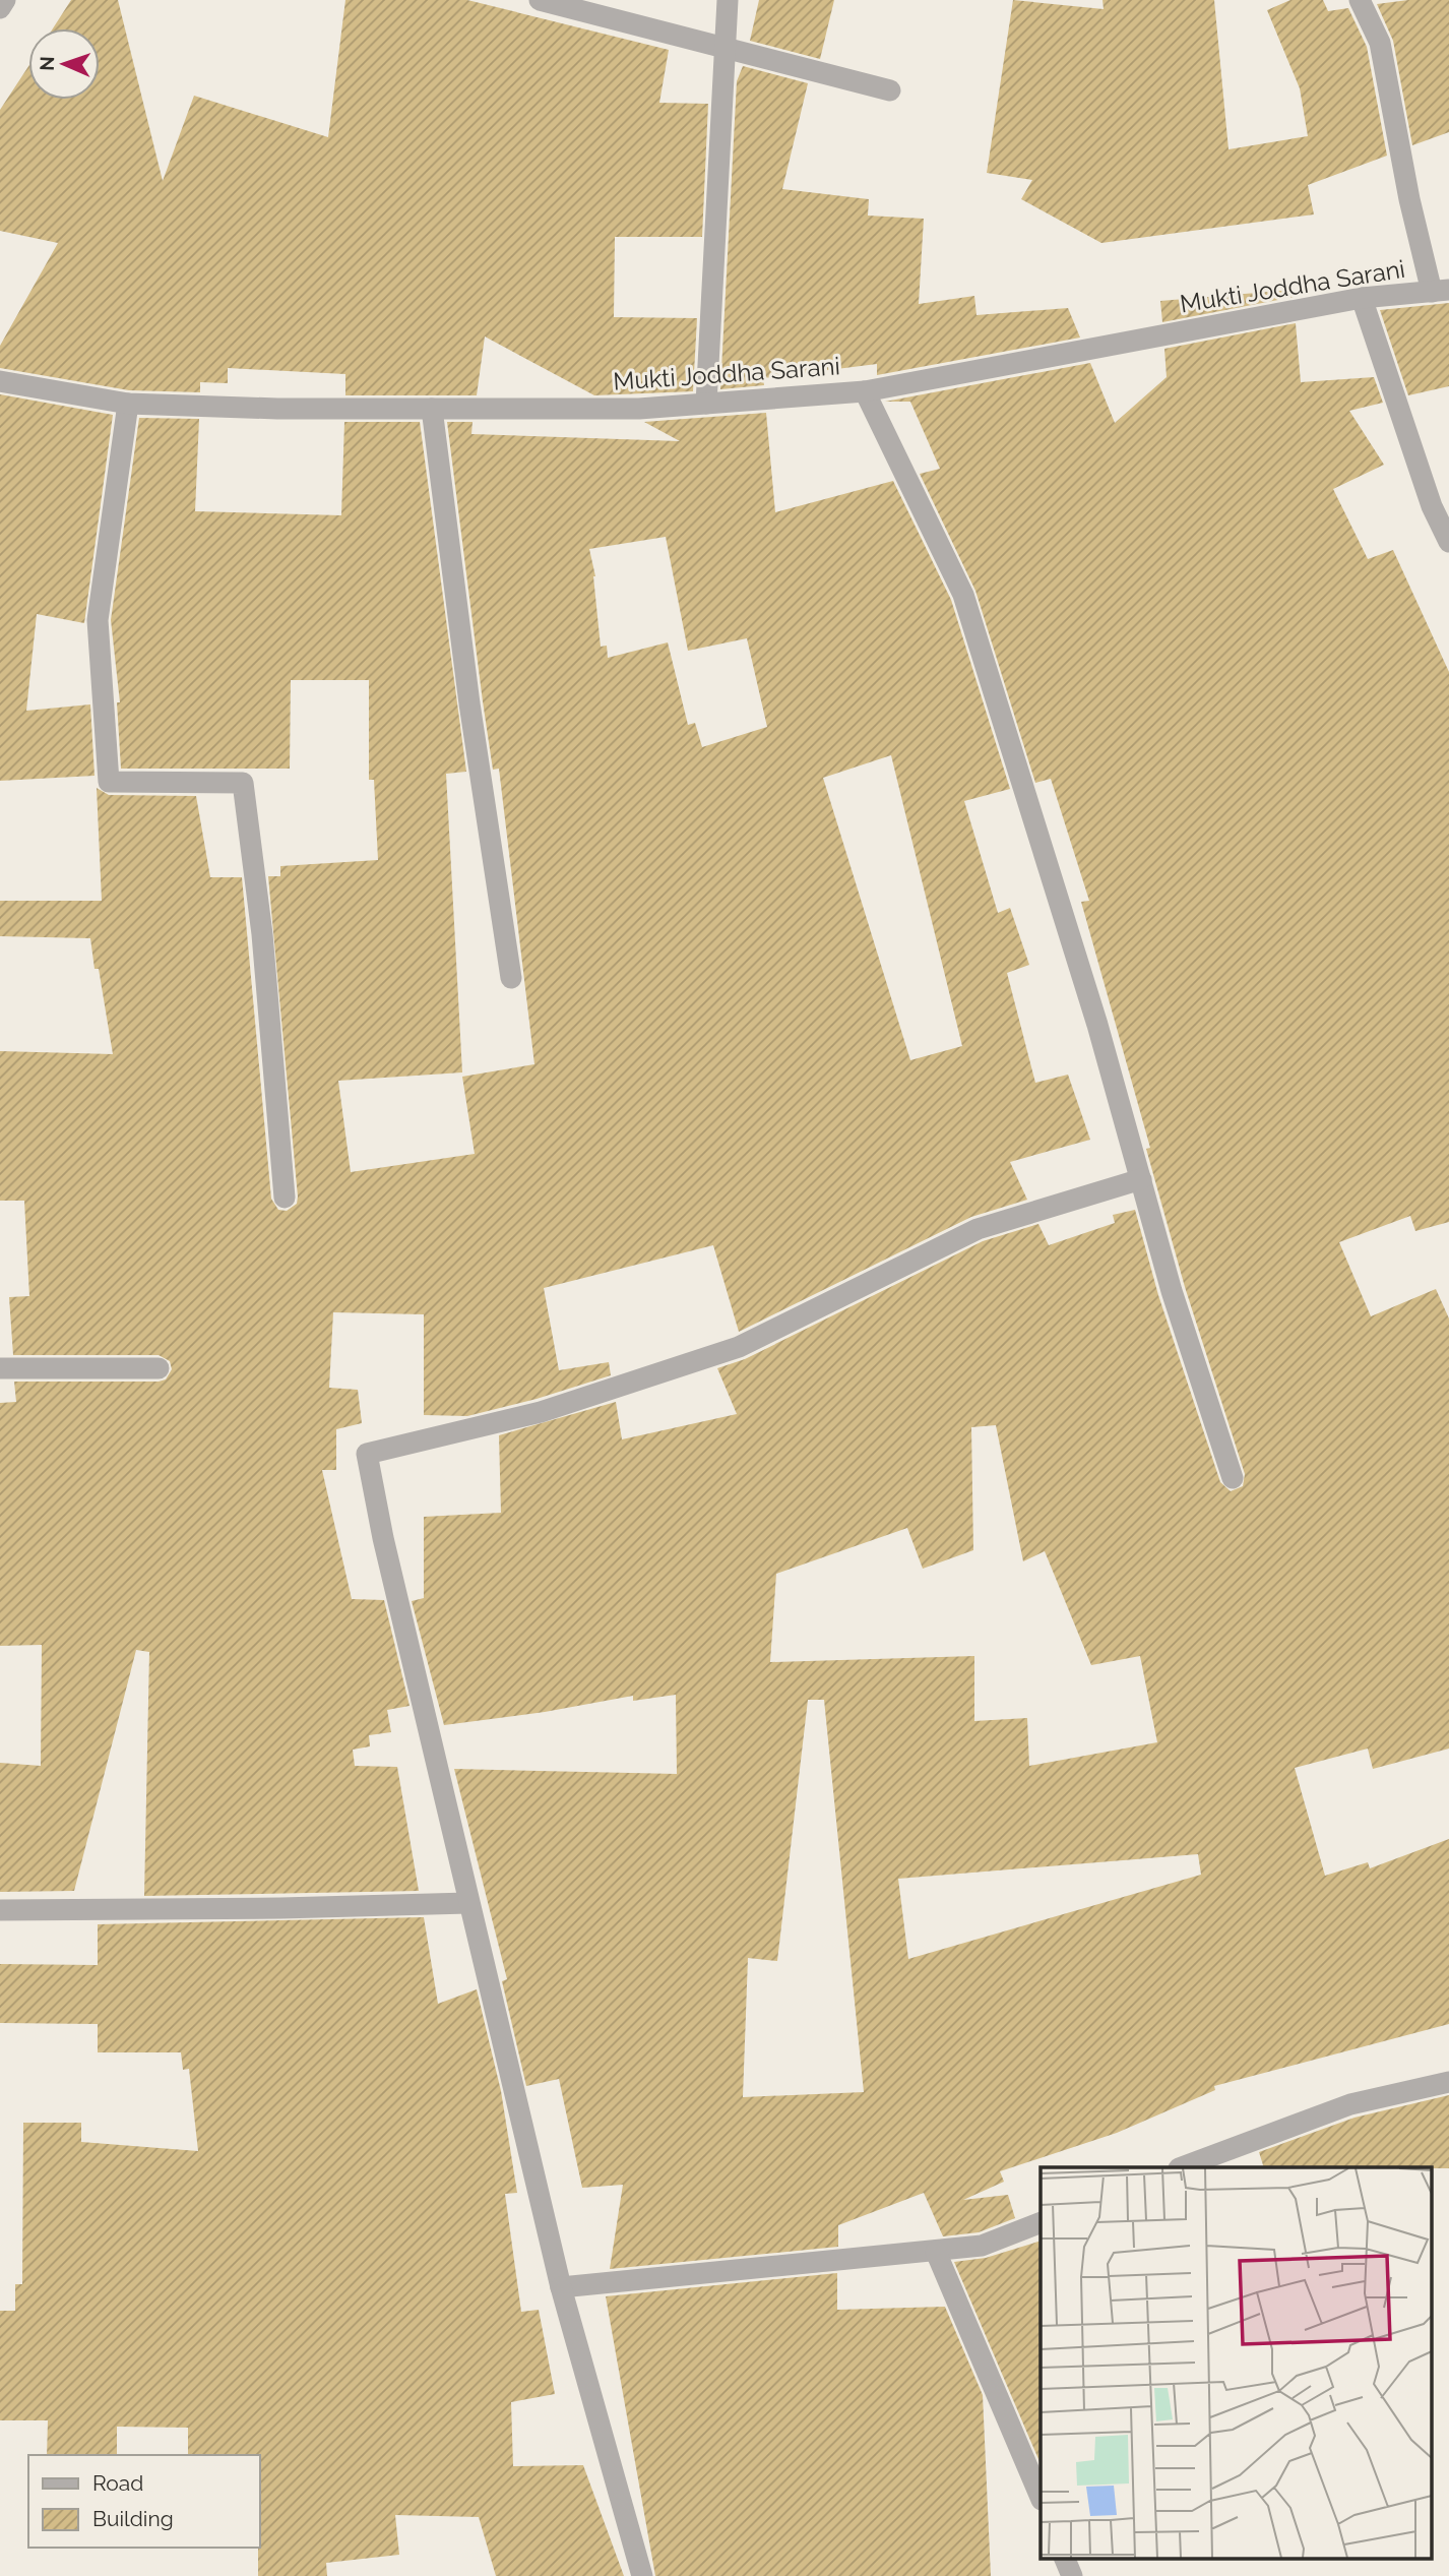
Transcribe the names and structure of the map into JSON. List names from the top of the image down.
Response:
{
  "streets": {
    "street": ["Mukti Joddha Sarani"]
  },
  "legend": ["Road", "Building"],
  "north": "left"
}
